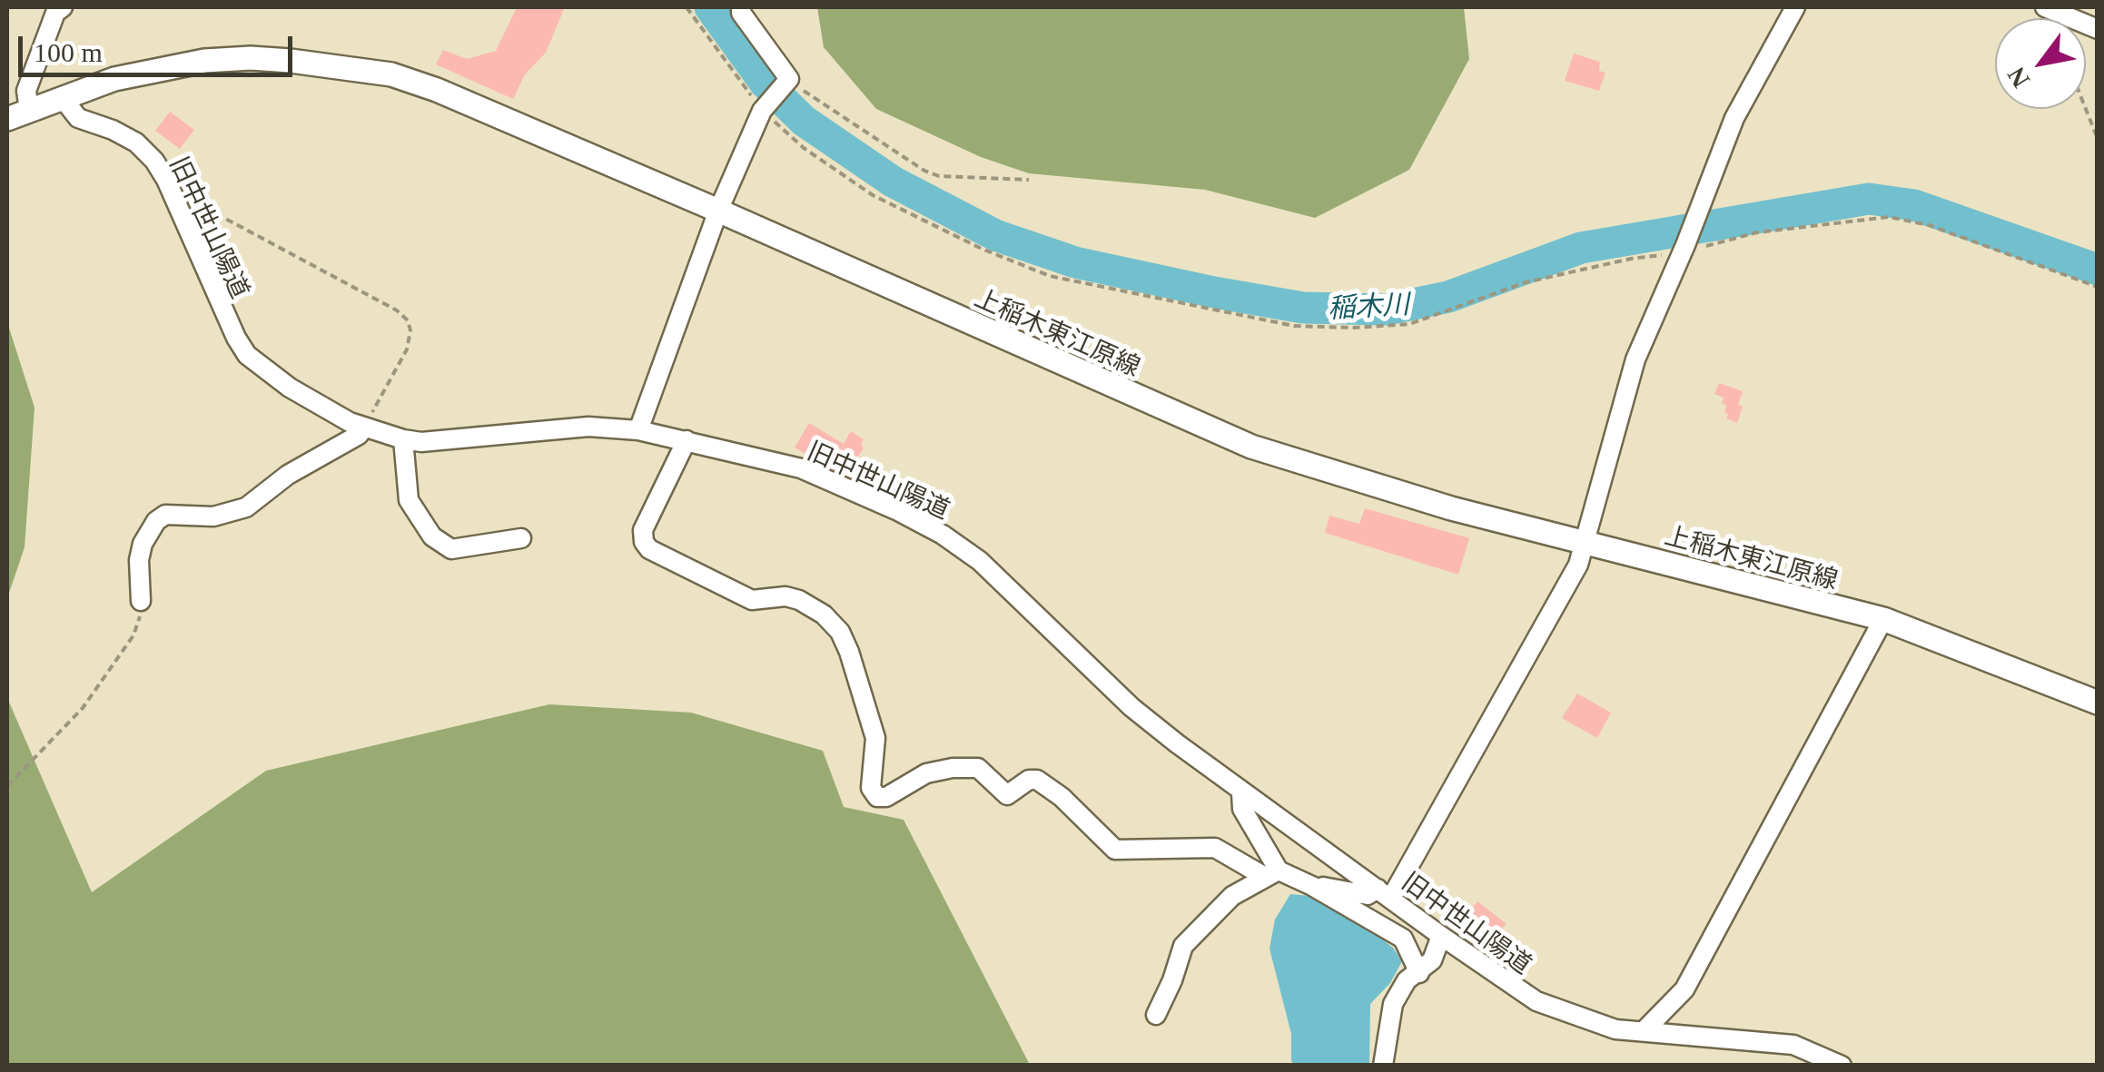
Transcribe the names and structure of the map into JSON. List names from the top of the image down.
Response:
{
  "streets": {
    "main road": ["上稲木東江原線"],
    "street": ["旧中世山陽道"]
  },
  "crossings": [
    ["旧中世山陽道", "上稲木東江原線"]
  ],
  "water": ["稲木川"],
  "scale_bar": "100 m",
  "north": "bottom left"
}
